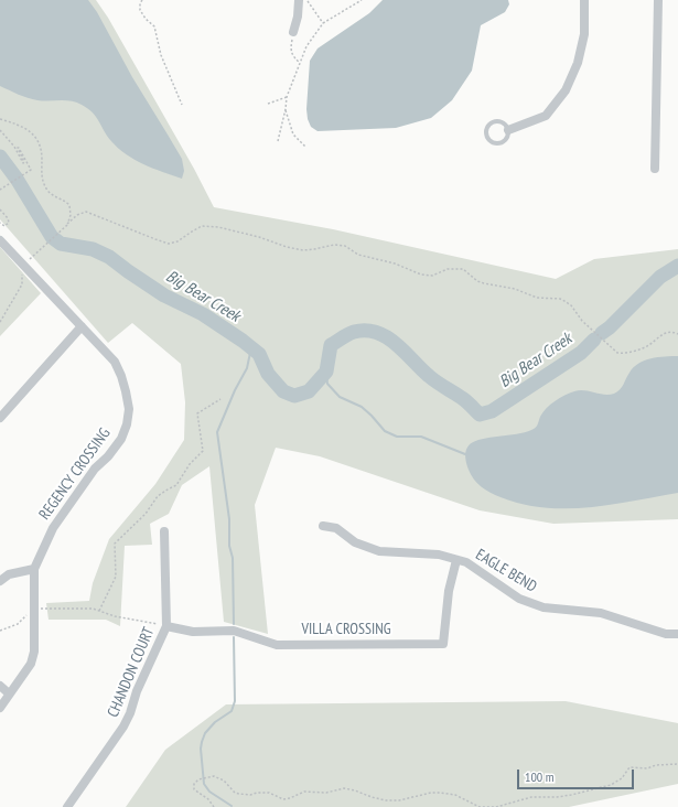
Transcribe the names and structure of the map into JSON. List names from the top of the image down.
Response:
{
  "streets": {
    "street": [
      "REGENCY CROSSING",
      "EAGLE BEND",
      "VILLA CROSSING",
      "CHANDON COURT"
    ]
  },
  "crossings": [
    ["EAGLE BEND", "VILLA CROSSING"],
    ["VILLA CROSSING", "CHANDON COURT"]
  ],
  "water": ["Big Bear Creek"],
  "scale_bar": "100 m"
}
